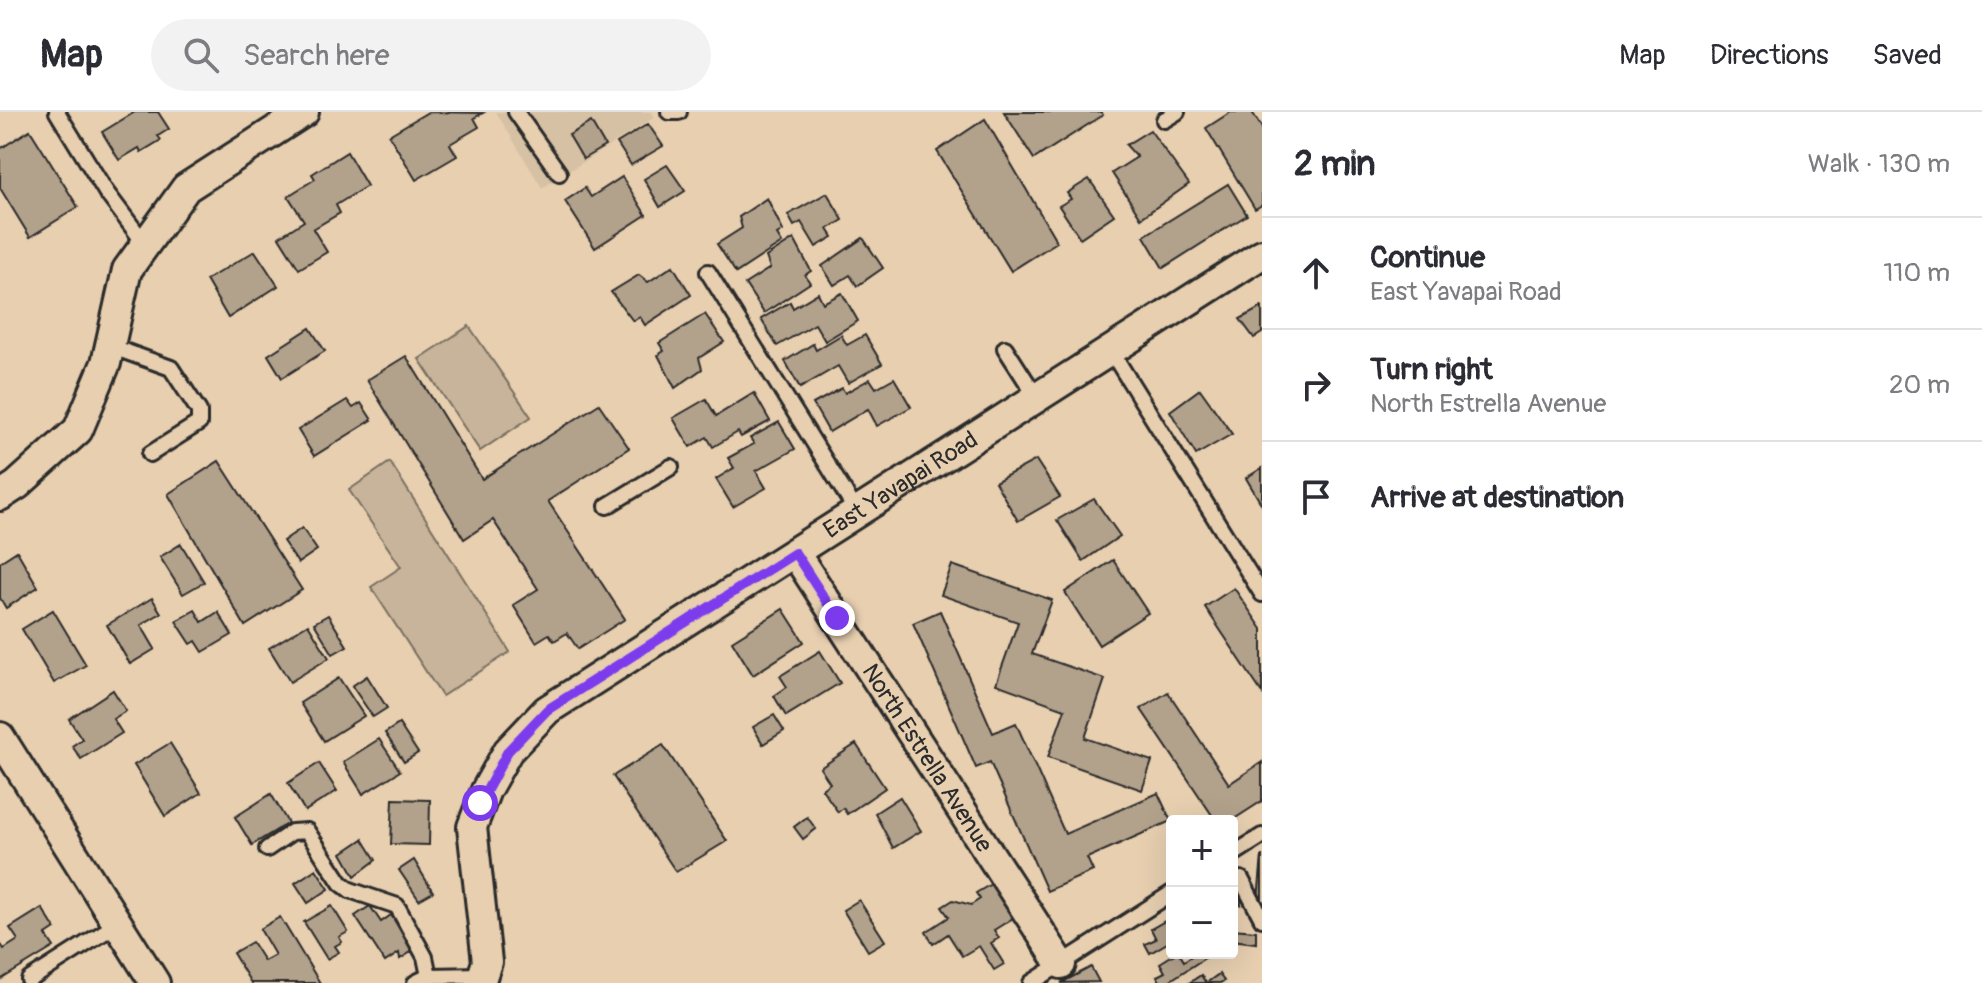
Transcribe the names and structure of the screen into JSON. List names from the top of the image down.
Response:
{
  "streets": {
    "street": ["East Yavapai Road", "North Estrella Avenue"]
  },
  "crossings": [
    ["East Yavapai Road", "North Estrella Avenue"]
  ],
  "page": {
    "header": "Map",
    "search": "Search here",
    "nav": ["Map", "Directions", "Saved"],
    "heading": ["2 min", "Walk · 130 m"],
    "list": [
      ["Continue", "East Yavapai Road", "110 m"],
      ["Turn right", "North Estrella Avenue", "20 m"],
      "Arrive at destination"
    ],
    "map_buttons": ["+", "−"]
  }
}
